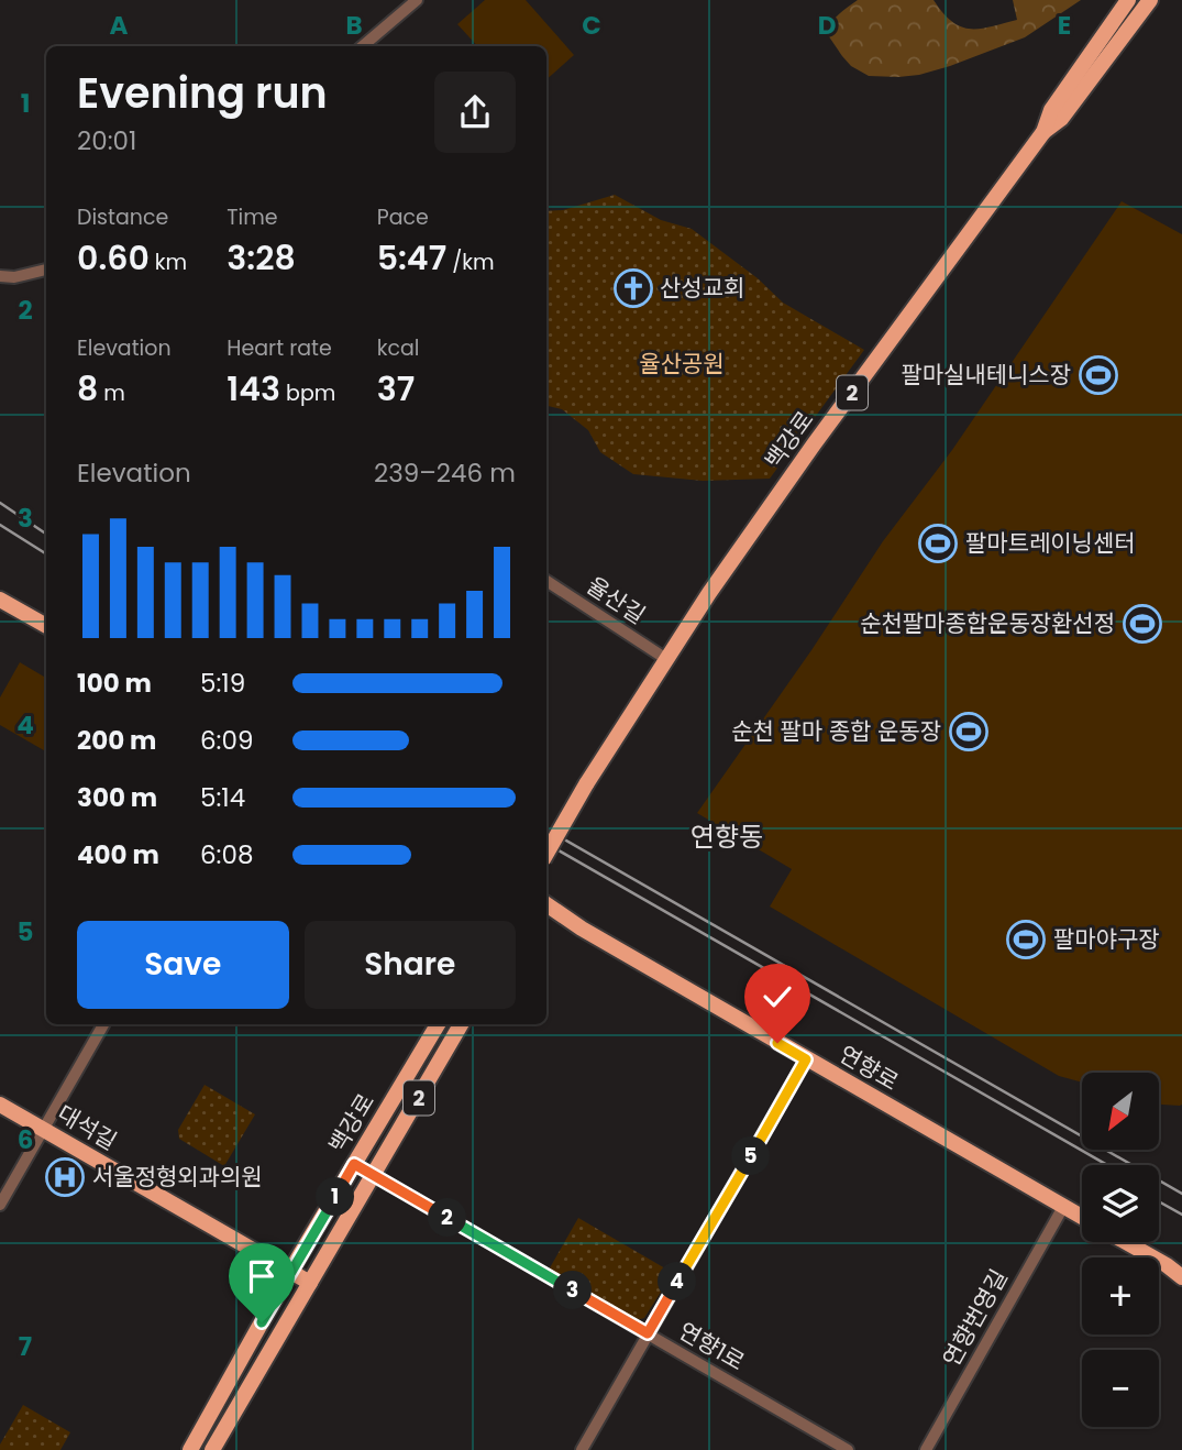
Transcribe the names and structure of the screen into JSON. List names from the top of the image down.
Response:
{
  "streets": {
    "main road": [
      "2",
      "백강로",
      "연향로",
      "대석길"
    ],
    "street": ["율산길", "연향번영길", "연향1로"]
  },
  "crossings": [
    ["백강로", "율산길"],
    ["백강로", "대석길"],
    ["백강로", "연향1로"],
    ["연향로", "연향번영길"]
  ],
  "districts": ["연향동"],
  "parks": ["율산공원"],
  "places": {
    "church": ["산성교회"],
    "sports": [
      "팔마실내테니스장",
      "팔마트레이닝센터",
      "순천팔마종합운동장환선정",
      "순천 팔마 종합 운동장",
      "팔마야구장"
    ],
    "hospital": ["서울정형외과의원"]
  },
  "north": "bottom left",
  "page": {
    "heading": ["Evening run", "20:01"],
    "stats": [
      ["Distance", "0.60 km"],
      ["Time", "3:28"],
      ["Pace", "5:47 /km"],
      ["Elevation", "8 m"],
      ["Heart rate", "143 bpm"],
      ["kcal", "37"]
    ],
    "chart": ["Elevation", "239–246 m"],
    "list": [
      {
        "name": "100 m",
        "note": "5:19"
      },
      {
        "name": "200 m",
        "note": "6:09"
      },
      {
        "name": "300 m",
        "note": "5:14"
      },
      {
        "name": "400 m",
        "note": "6:08"
      }
    ],
    "buttons": ["Save", "Share"],
    "map_buttons": ["+", "−"],
    "pins": [
      "5",
      "1",
      "2",
      "4",
      "3"
    ]
  },
  "grid": {
    "columns": [
      "A",
      "B",
      "C",
      "D",
      "E"
    ],
    "rows": [
      "1",
      "2",
      "3",
      "4",
      "5",
      "6",
      "7"
    ]
  }
}
